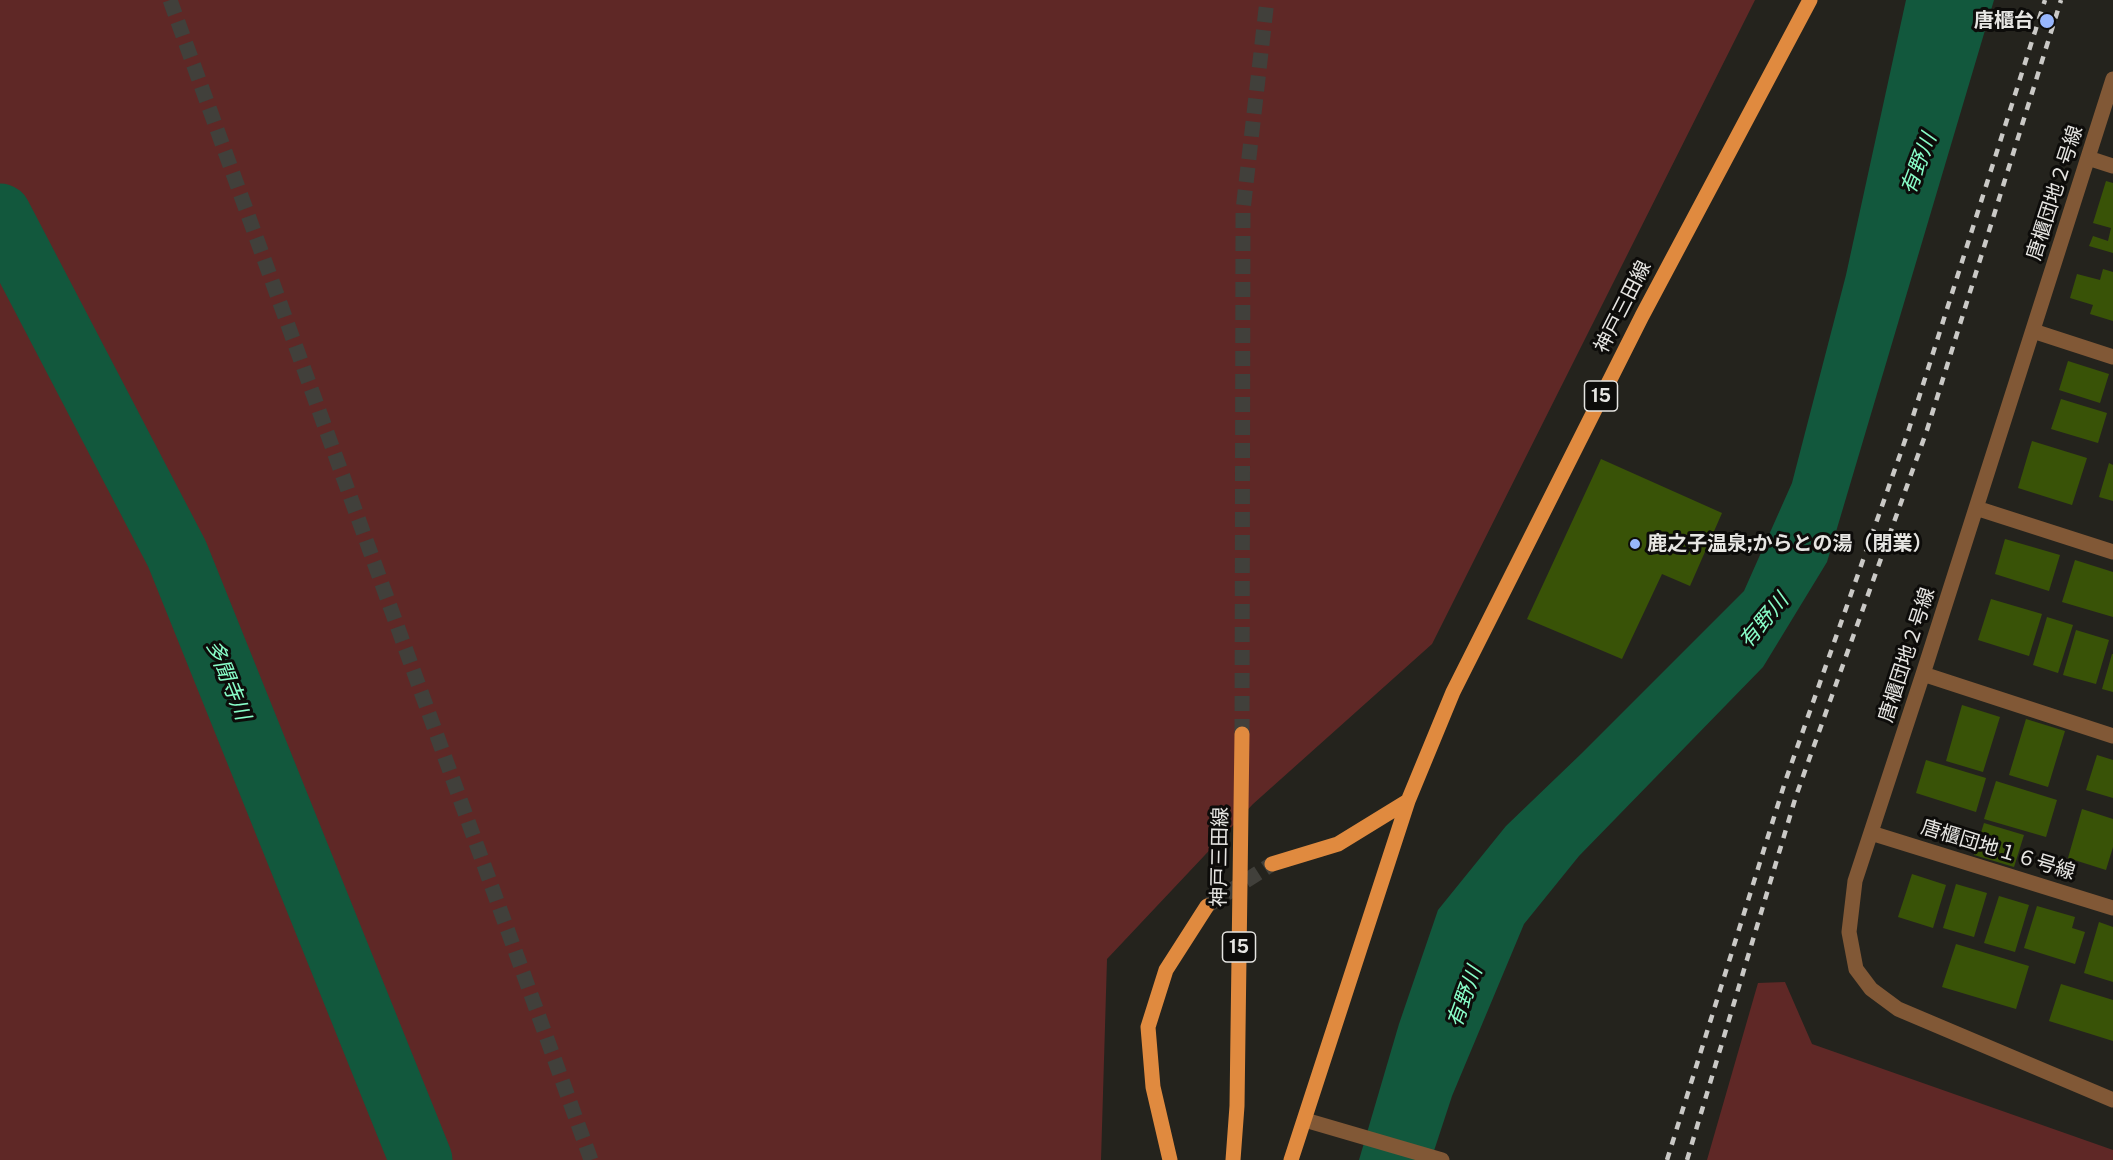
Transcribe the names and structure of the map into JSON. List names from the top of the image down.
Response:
{
  "streets": {
    "main road": ["神戸三田線", "15"],
    "street": ["唐櫃団地２号線", "唐櫃団地１６号線"]
  },
  "crossings": [
    ["唐櫃団地２号線", "唐櫃団地１６号線"]
  ],
  "water": ["有野川", "多聞寺川"],
  "places": ["唐櫃台", "鹿之子温泉;からとの湯（閉業）"]
}
